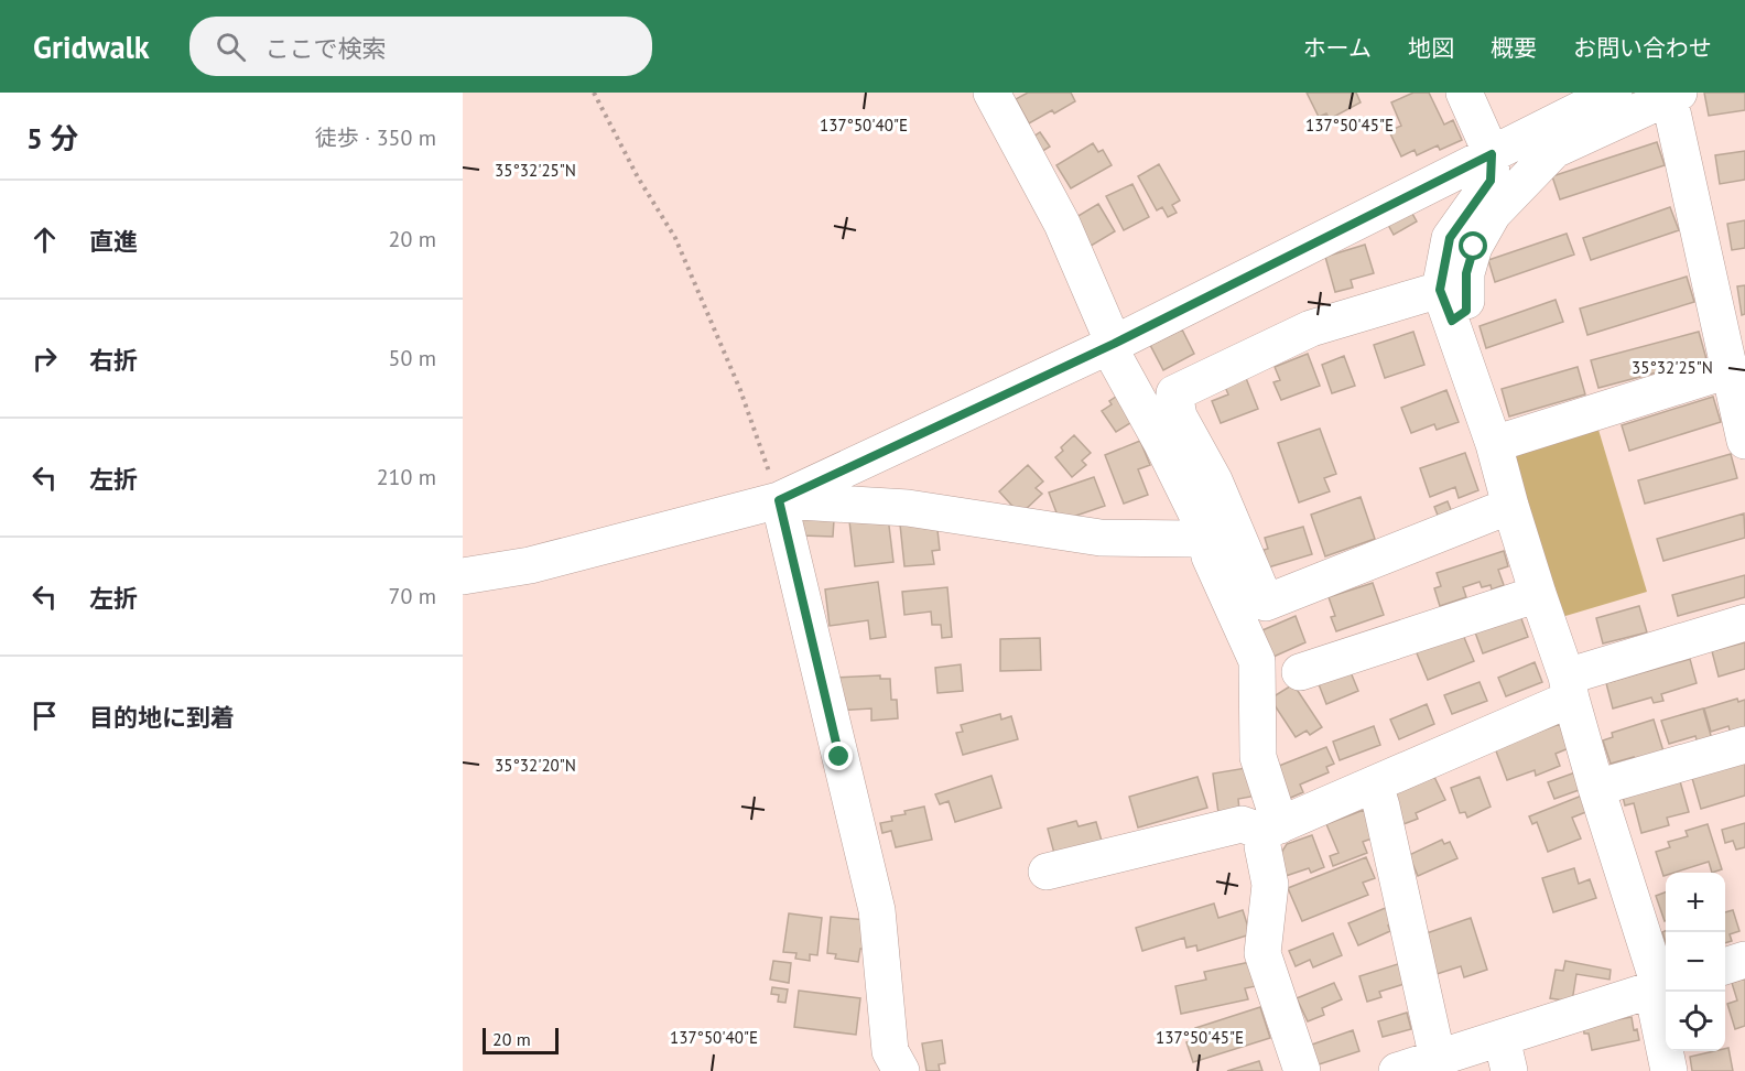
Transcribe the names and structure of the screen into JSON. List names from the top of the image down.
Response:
{
  "scale_bar": "20 m",
  "page": {
    "header": "Gridwalk",
    "search": "ここで検索",
    "nav": [
      "ホーム",
      "地図",
      "概要",
      "お問い合わせ"
    ],
    "heading": ["5 分", "徒歩 · 350 m"],
    "list": [
      ["直進", "20 m"],
      ["右折", "50 m"],
      ["左折", "210 m"],
      ["左折", "70 m"],
      "目的地に到着"
    ],
    "map_buttons": ["+", "−"],
    "scale": "20 m"
  },
  "coordinates": [
    "137°50'40\"E",
    "137°50'45\"E",
    "35°32'25\"N",
    "35°32'20\"N"
  ]
}
